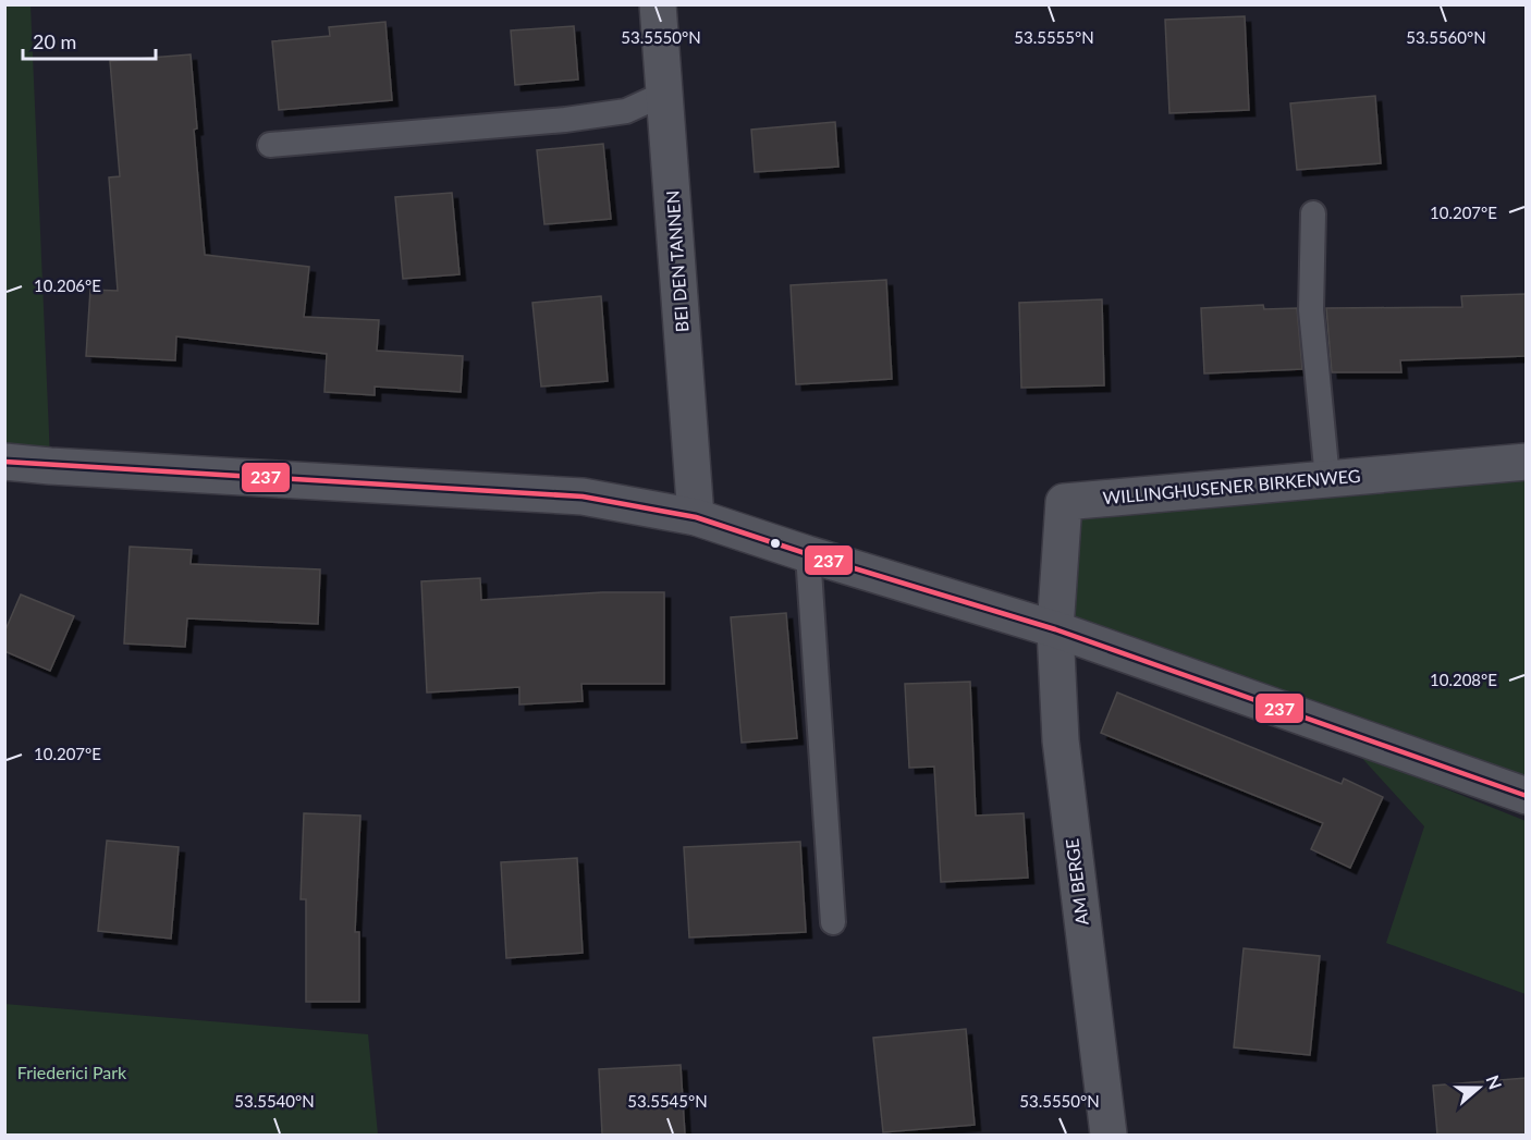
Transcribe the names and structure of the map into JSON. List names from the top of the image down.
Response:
{
  "streets": {
    "street": ["BEI DEN TANNEN", "WILLINGHUSENER BIRKENWEG", "AM BERGE"]
  },
  "crossings": [
    ["WILLINGHUSENER BIRKENWEG", "AM BERGE"]
  ],
  "parks": ["Friederici Park"],
  "lines": ["transit line 237"],
  "scale_bar": "20 m",
  "north": "right",
  "coordinates": [
    "53.5550°N",
    "53.5555°N",
    "53.5560°N",
    "10.207°E",
    "10.206°E",
    "10.208°E",
    "53.5540°N",
    "53.5545°N"
  ]
}
